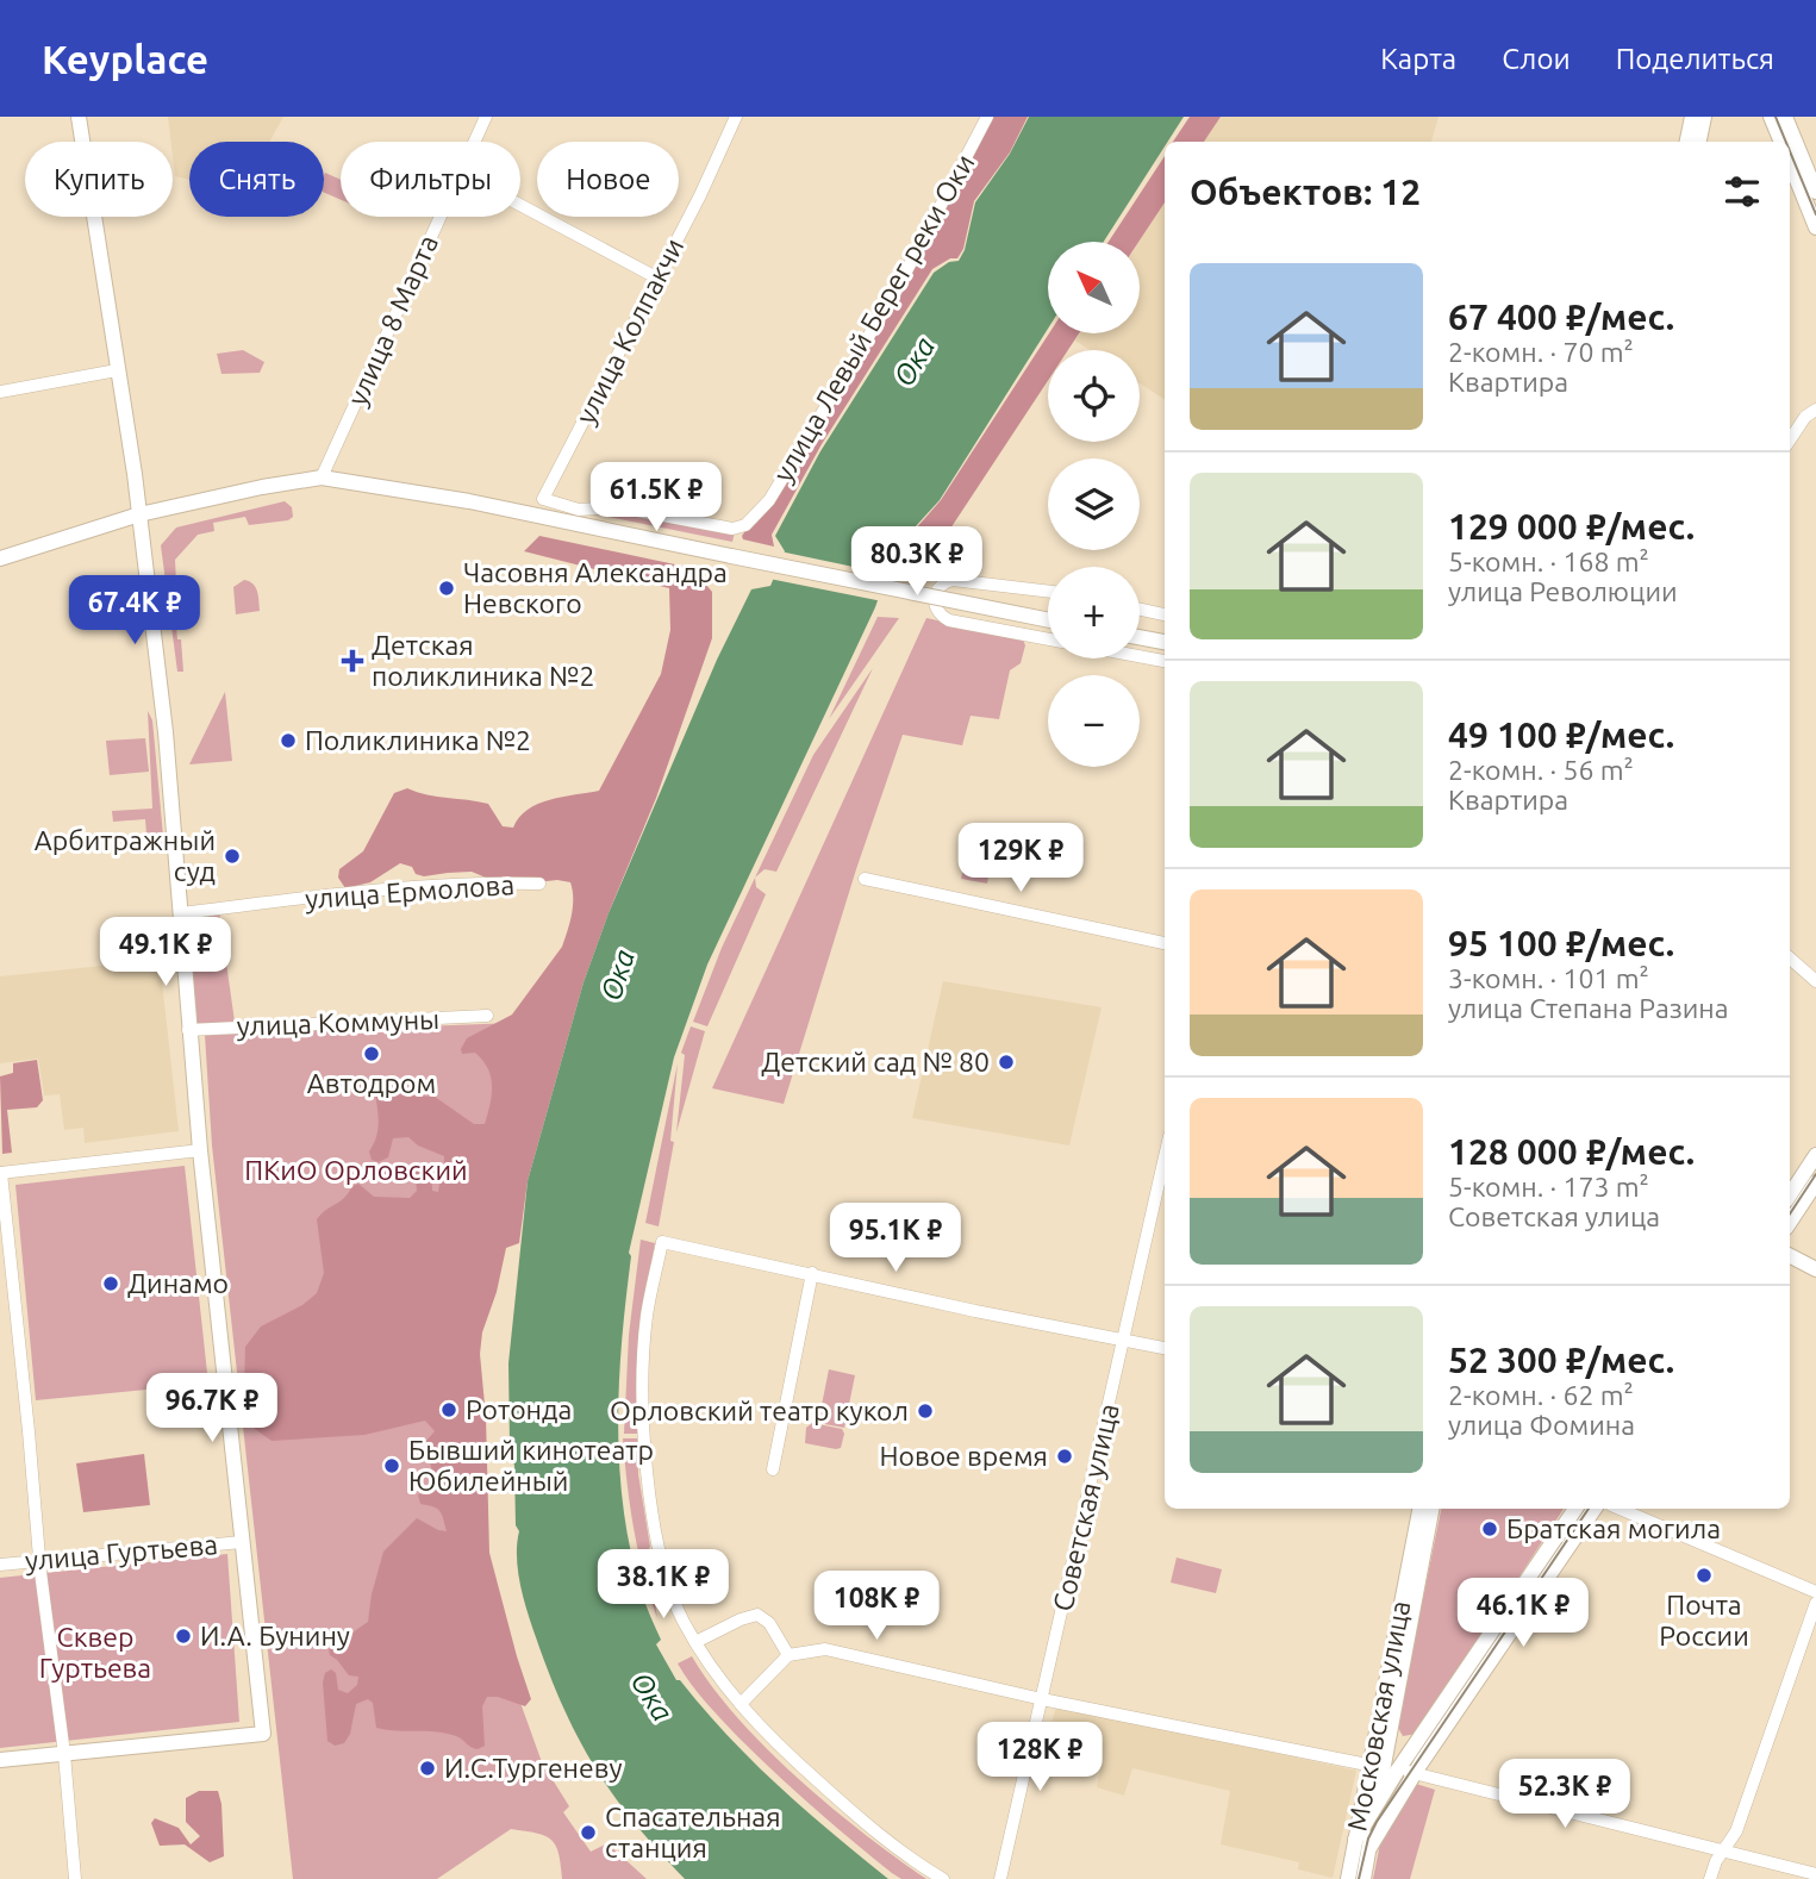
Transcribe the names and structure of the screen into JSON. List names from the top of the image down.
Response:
{
  "streets": {
    "main road": ["Московская улица"],
    "street": [
      "улица Левый Берег реки Оки",
      "улица 8 Марта",
      "улица Колпакчи",
      "улица Ермолова",
      "улица Коммуны",
      "Советская улица",
      "улица Гуртьева"
    ]
  },
  "crossings": [
    ["улица Левый Берег реки Оки", "улица Колпакчи"]
  ],
  "water": ["Ока"],
  "parks": ["ПКиО Орловский", "Сквер Гуртьева"],
  "places": {
    "other": [
      "Часовня Александра Невского",
      "Поликлиника №2",
      "Арбитражный суд",
      "Автодром",
      "Детский сад № 80",
      "Динамо",
      "Ротонда",
      "Орловский театр кукол",
      "Новое время",
      "Бывший кинотеатр Юбилейный",
      "Братская могила",
      "Почта России",
      "И.А. Бунину",
      "И.С.Тургеневу",
      "Спасательная станция"
    ],
    "health": ["Детская поликлиника №2"]
  },
  "north": "top left",
  "page": {
    "header": "Keyplace",
    "nav": ["Карта", "Слои", "Поделиться"],
    "chip": [
      "Купить",
      "Снять",
      "Фильтры",
      "Новое"
    ],
    "heading": "Объектов: 12",
    "map_buttons": ["+", "−"],
    "list": [
      {
        "name": "67 400 ₽/мес.",
        "note": "2-комн. · 70 m² · Квартира"
      },
      {
        "name": "129 000 ₽/мес.",
        "note": "5-комн. · 168 m² · улица Революции"
      },
      {
        "name": "49 100 ₽/мес.",
        "note": "2-комн. · 56 m² · Квартира"
      },
      {
        "name": "95 100 ₽/мес.",
        "note": "3-комн. · 101 m² · улица Степана Разина"
      },
      {
        "name": "128 000 ₽/мес.",
        "note": "5-комн. · 173 m² · Советская улица"
      },
      {
        "name": "52 300 ₽/мес.",
        "note": "2-комн. · 62 m² · улица Фомина"
      }
    ],
    "price": [
      "61.5K ₽",
      "80.3K ₽",
      "67.4K ₽",
      "129K ₽",
      "49.1K ₽",
      "95.1K ₽",
      "96.7K ₽",
      "38.1K ₽",
      "108K ₽",
      "46.1K ₽",
      "128K ₽",
      "52.3K ₽"
    ]
  }
}
